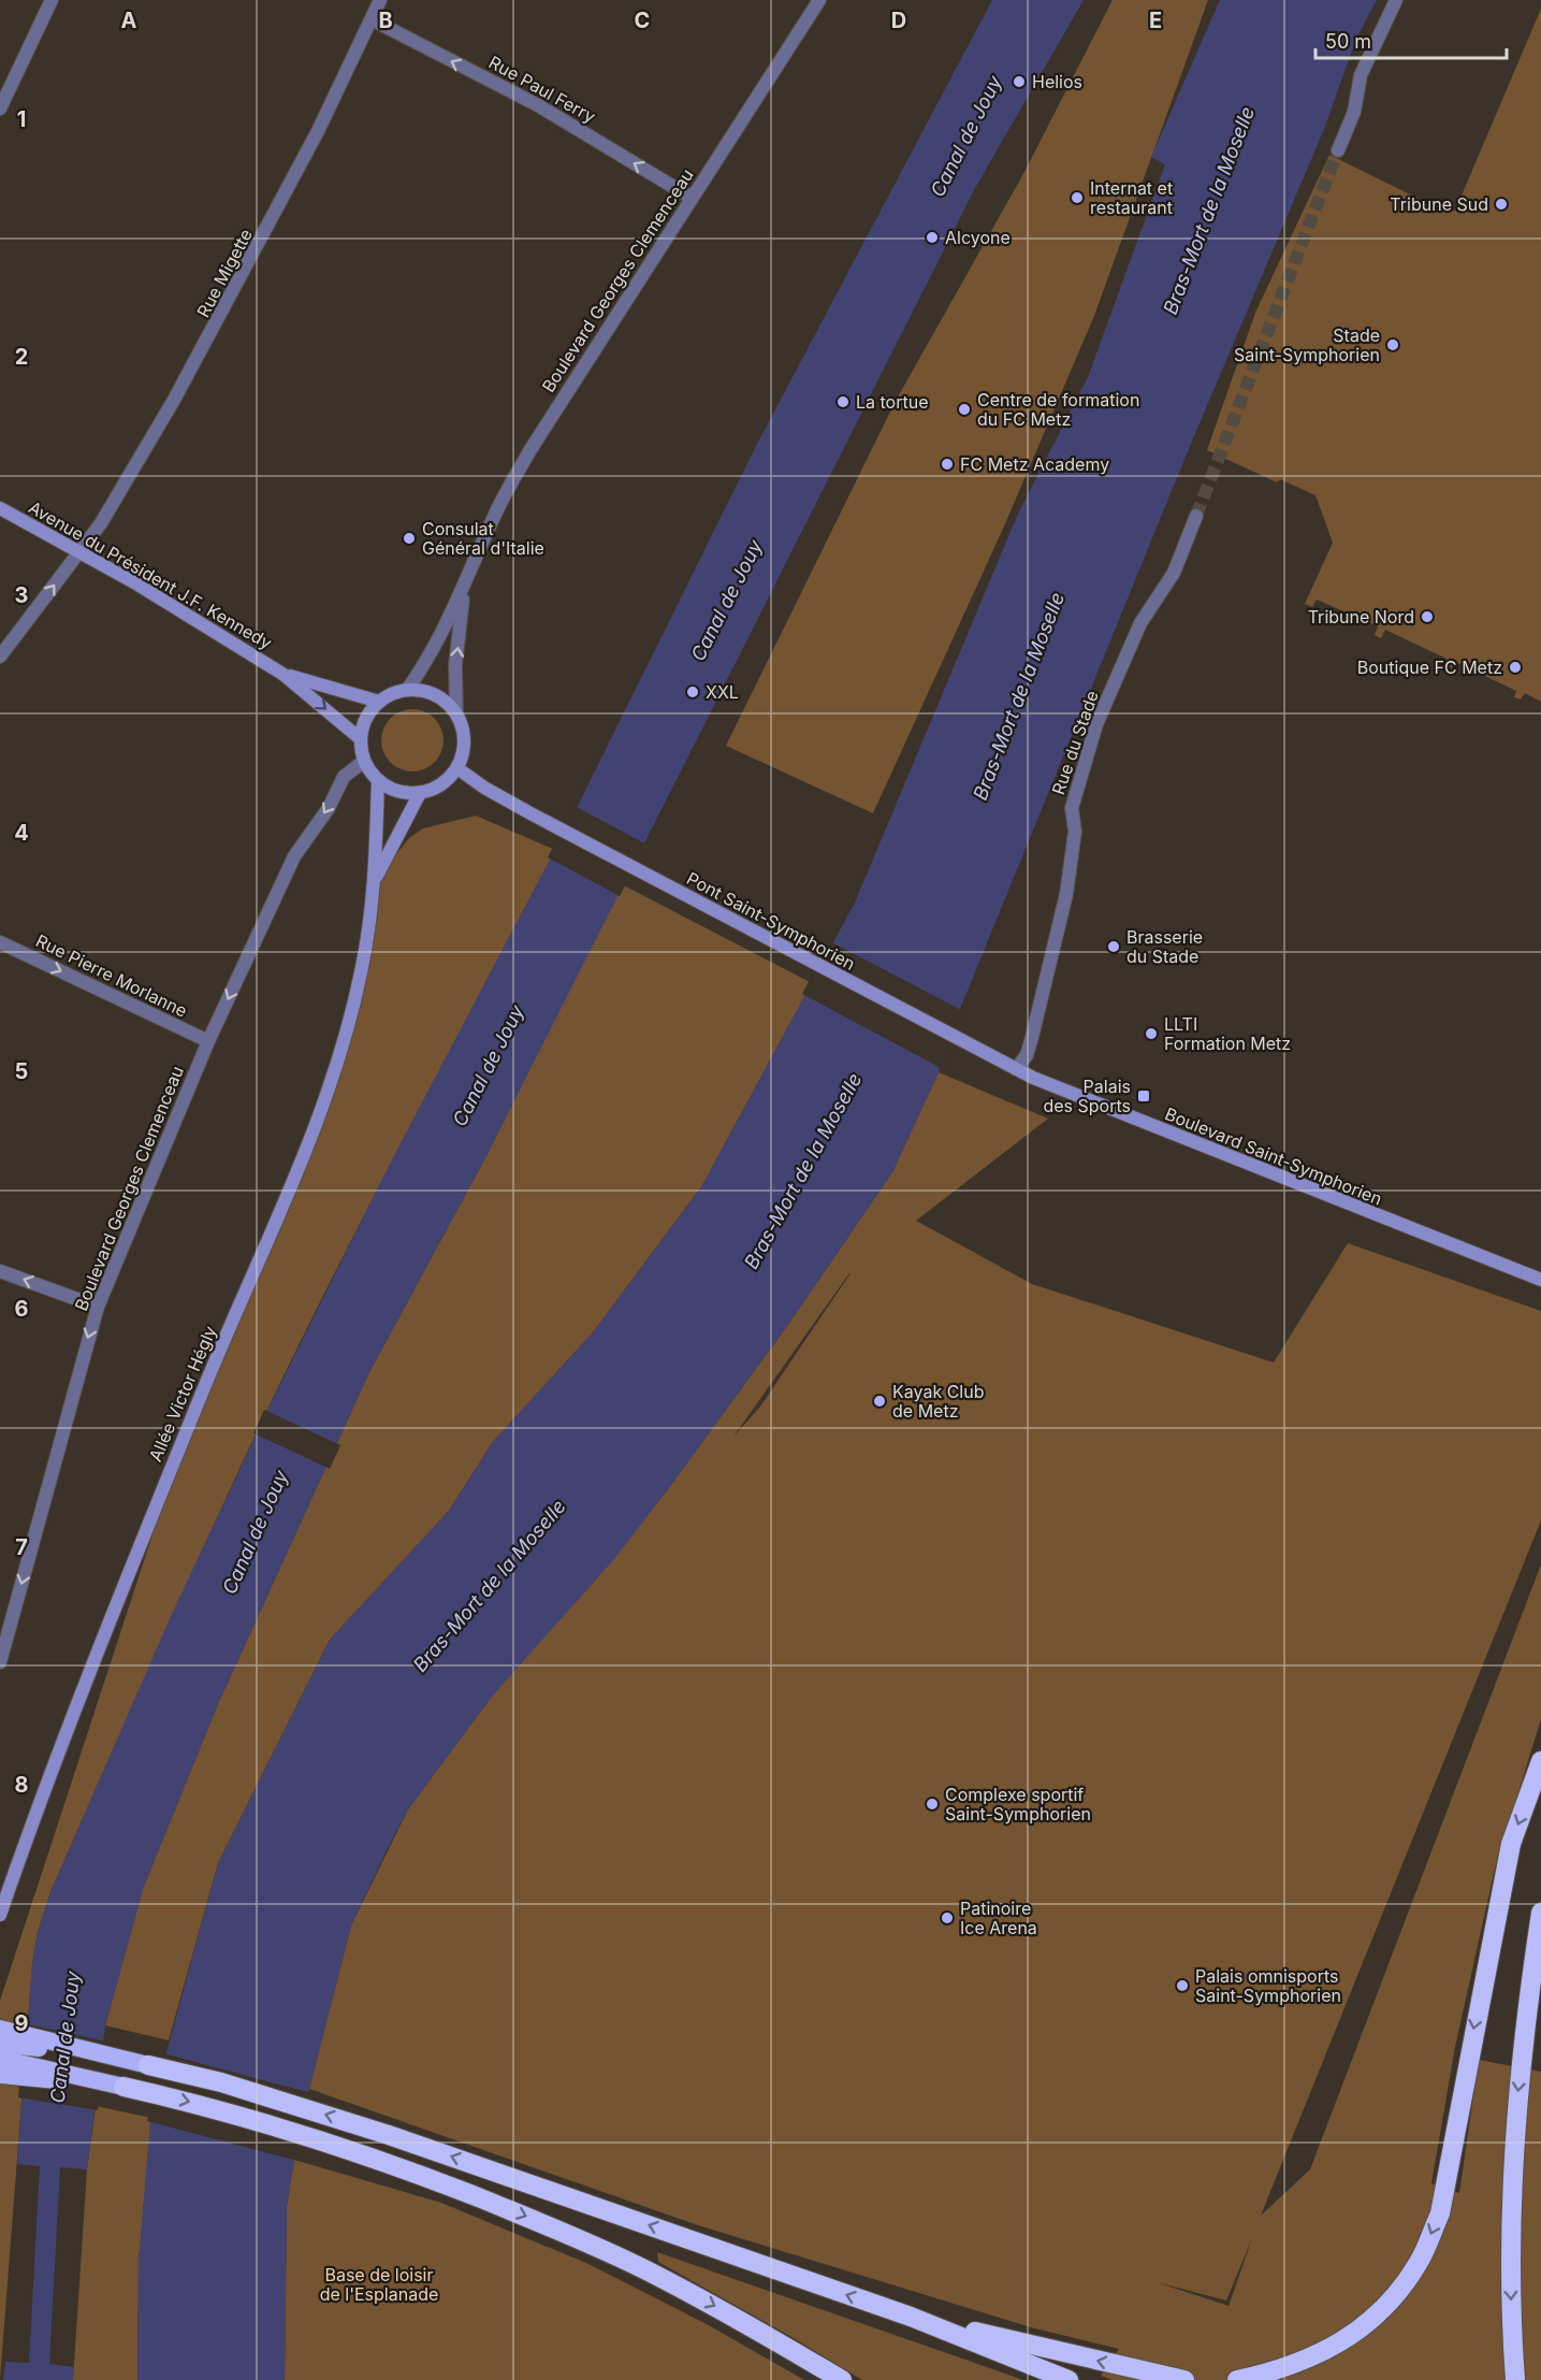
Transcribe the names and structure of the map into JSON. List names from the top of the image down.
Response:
{
  "streets": {
    "main road": [
      "Avenue du Président J.F. Kennedy",
      "Pont Saint-Symphorien",
      "Boulevard Saint-Symphorien",
      "Allée Victor Hégly"
    ],
    "street": [
      "Rue Paul Ferry",
      "Rue Migette",
      "Boulevard Georges Clemenceau",
      "Rue du Stade",
      "Rue Pierre Morlanne"
    ]
  },
  "crossings": [
    ["Rue Paul Ferry", "Rue Migette"],
    ["Rue Paul Ferry", "Boulevard Georges Clemenceau"],
    ["Rue Migette", "Avenue du Président J.F. Kennedy"],
    ["Boulevard Georges Clemenceau", "Avenue du Président J.F. Kennedy"],
    ["Boulevard Georges Clemenceau", "Pont Saint-Symphorien"],
    ["Boulevard Georges Clemenceau", "Rue Pierre Morlanne"],
    ["Boulevard Georges Clemenceau", "Allée Victor Hégly"],
    ["Avenue du Président J.F. Kennedy", "Pont Saint-Symphorien"],
    ["Avenue du Président J.F. Kennedy", "Allée Victor Hégly"],
    ["Rue du Stade", "Boulevard Saint-Symphorien"],
    ["Pont Saint-Symphorien", "Boulevard Saint-Symphorien"],
    ["Pont Saint-Symphorien", "Allée Victor Hégly"]
  ],
  "one_way": ["Rue Paul Ferry", "Rue Pierre Morlanne"],
  "water": ["Canal de Jouy", "Bras-Mort de la Moselle"],
  "parks": ["Base de loisir de l'Esplanade"],
  "places": {
    "other": [
      "Helios",
      "Internat et restaurant",
      "Tribune Sud",
      "Alcyone",
      "Stade Saint-Symphorien",
      "La tortue",
      "Centre de formation du FC Metz",
      "FC Metz Academy",
      "Consulat Général d'Italie",
      "Tribune Nord",
      "Boutique FC Metz",
      "XXL",
      "Brasserie du Stade",
      "LLTI Formation Metz",
      "Kayak Club de Metz",
      "Complexe sportif Saint-Symphorien",
      "Patinoire Ice Arena",
      "Palais omnisports Saint-Symphorien"
    ],
    "transit": ["Palais des Sports"]
  },
  "scale_bar": "50 m",
  "grid": {
    "columns": [
      "A",
      "B",
      "C",
      "D",
      "E"
    ],
    "rows": [
      "1",
      "2",
      "3",
      "4",
      "5",
      "6",
      "7",
      "8",
      "9"
    ]
  }
}
